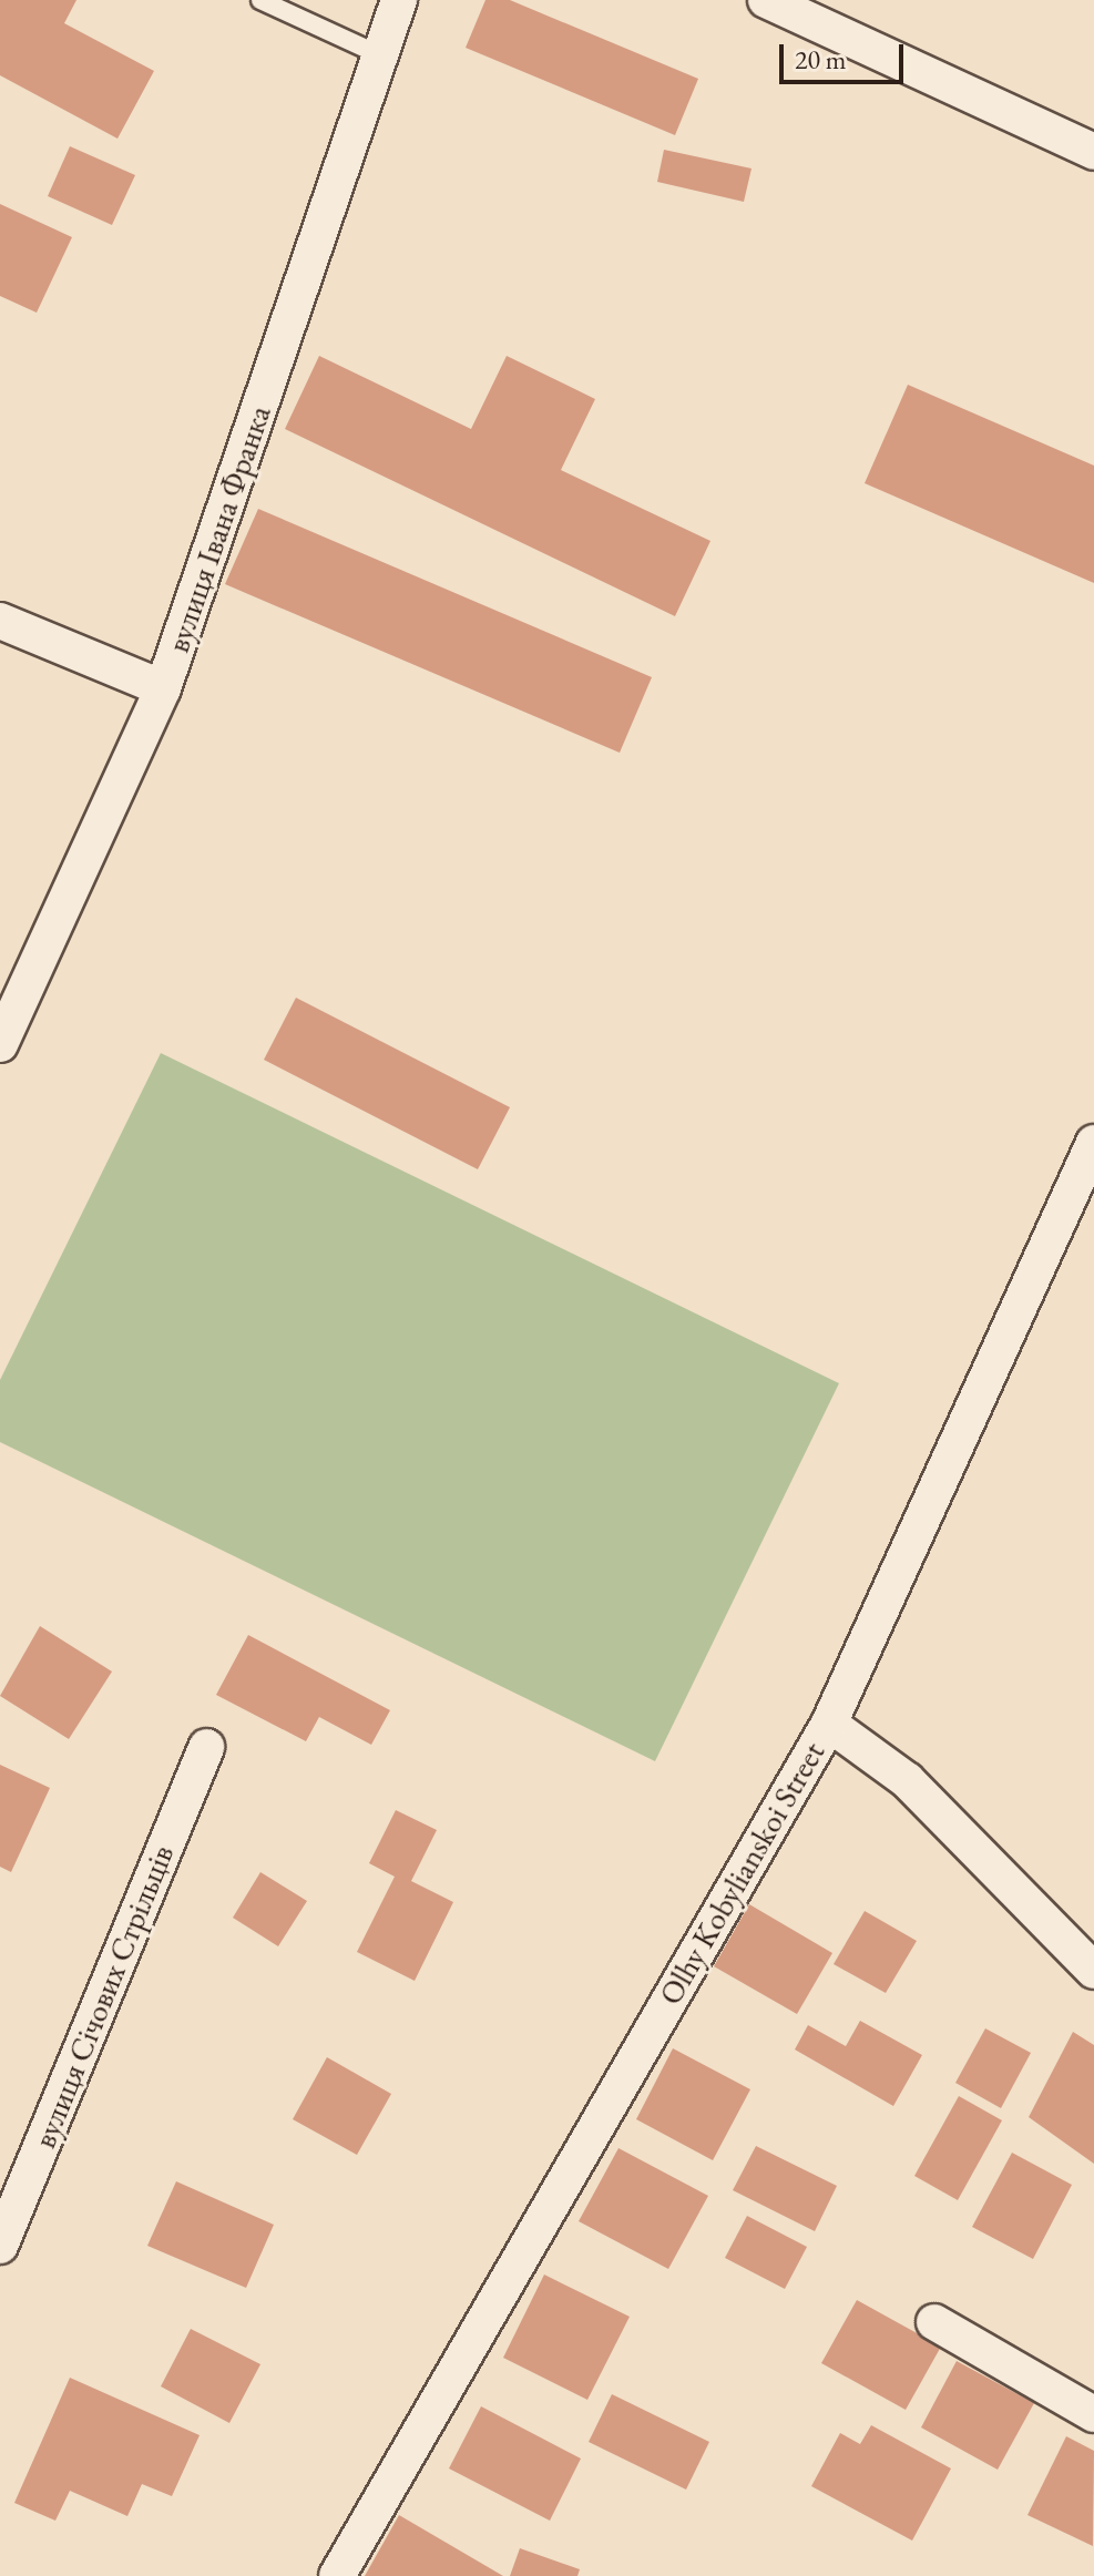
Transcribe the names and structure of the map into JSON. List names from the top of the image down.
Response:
{
  "streets": {
    "street": ["вулиця Івана Франка", "Olhy Kobylianskoi Street", "вулиця Січових Стрільців"]
  },
  "scale_bar": "20 m"
}
